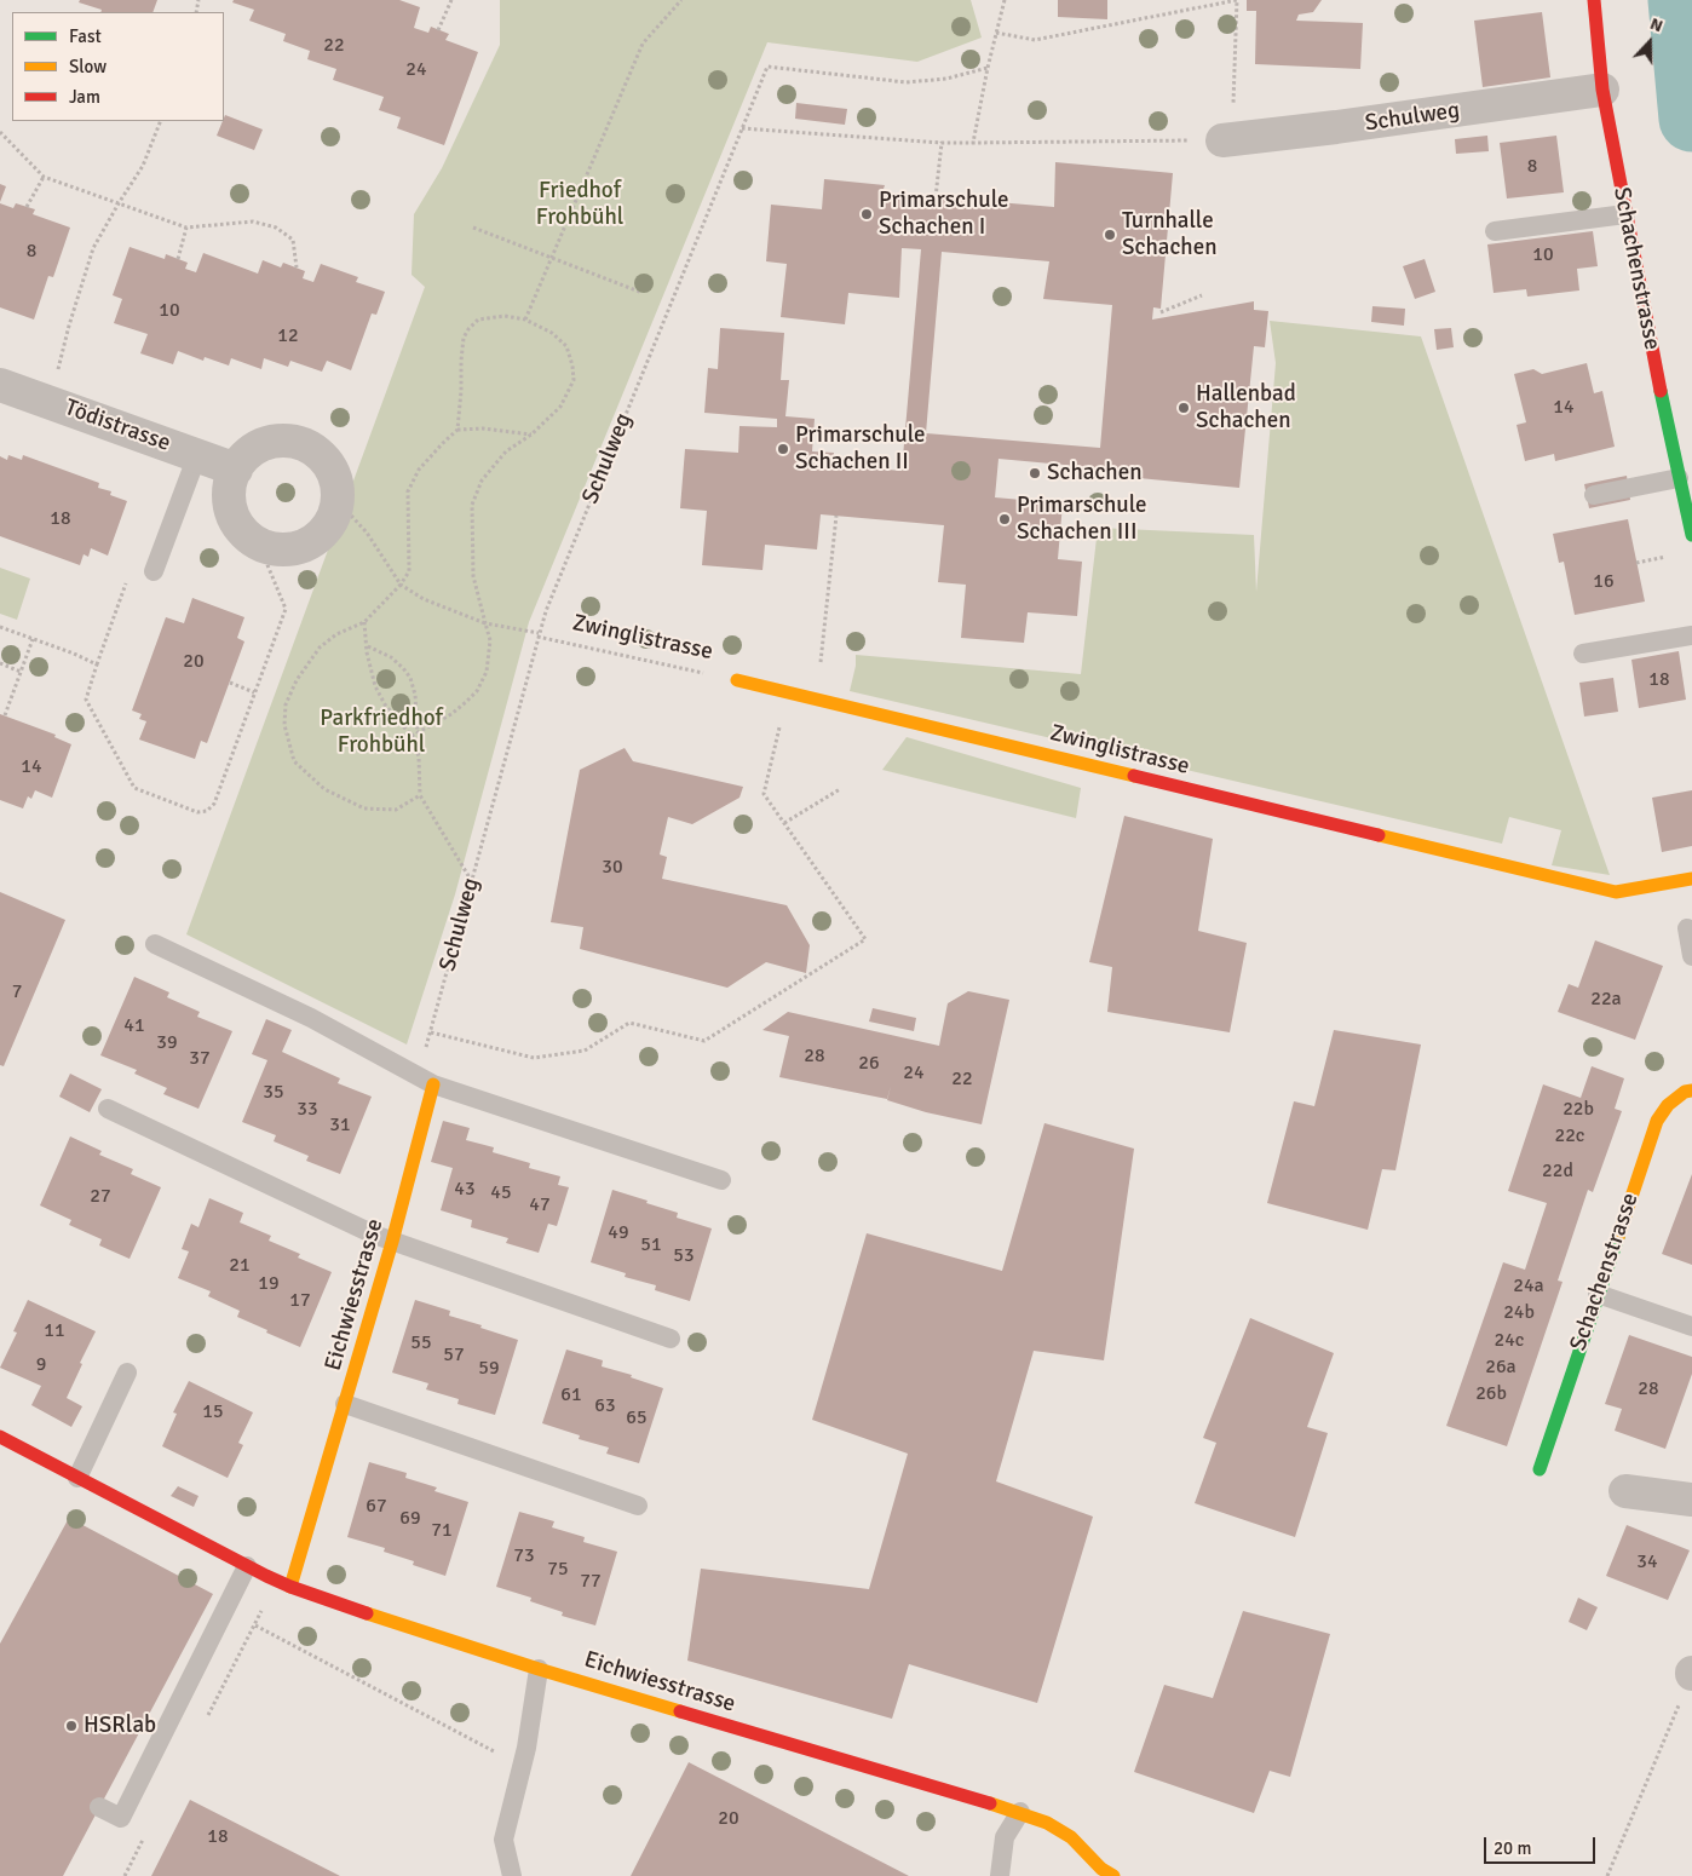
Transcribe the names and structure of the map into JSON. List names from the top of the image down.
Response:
{
  "streets": {
    "street": [
      "Schulweg",
      "Schachenstrasse",
      "Tödistrasse",
      "Zwinglistrasse",
      "Eichwiesstrasse"
    ]
  },
  "crossings": [
    ["Schulweg", "Schachenstrasse"],
    ["Schulweg", "Zwinglistrasse"]
  ],
  "parks": ["Friedhof Frohbühl", "Parkfriedhof Frohbühl"],
  "places": [
    "Primarschule Schachen I",
    "Turnhalle Schachen",
    "Hallenbad Schachen",
    "Primarschule Schachen II",
    "Schachen",
    "Primarschule Schachen III",
    "HSRlab"
  ],
  "house_numbers": [
    "22",
    "24",
    "8",
    "8",
    "10",
    "10",
    "12",
    "14",
    "18",
    "16",
    "20",
    "18",
    "14",
    "30",
    "7",
    "22a",
    "41",
    "39",
    "28",
    "37",
    "26",
    "24",
    "22",
    "35",
    "33",
    "22b",
    "31",
    "22c",
    "22d",
    "43",
    "45",
    "27",
    "47",
    "49",
    "51",
    "53",
    "21",
    "19",
    "24a",
    "17",
    "24b",
    "11",
    "24c",
    "55",
    "57",
    "9",
    "26a",
    "59",
    "28",
    "26b",
    "61",
    "63",
    "15",
    "65",
    "67",
    "69",
    "71",
    "73",
    "34",
    "75",
    "77",
    "20",
    "18"
  ],
  "legend": ["Fast", "Slow", "Jam"],
  "scale_bar": "20 m",
  "north": "top"
}
